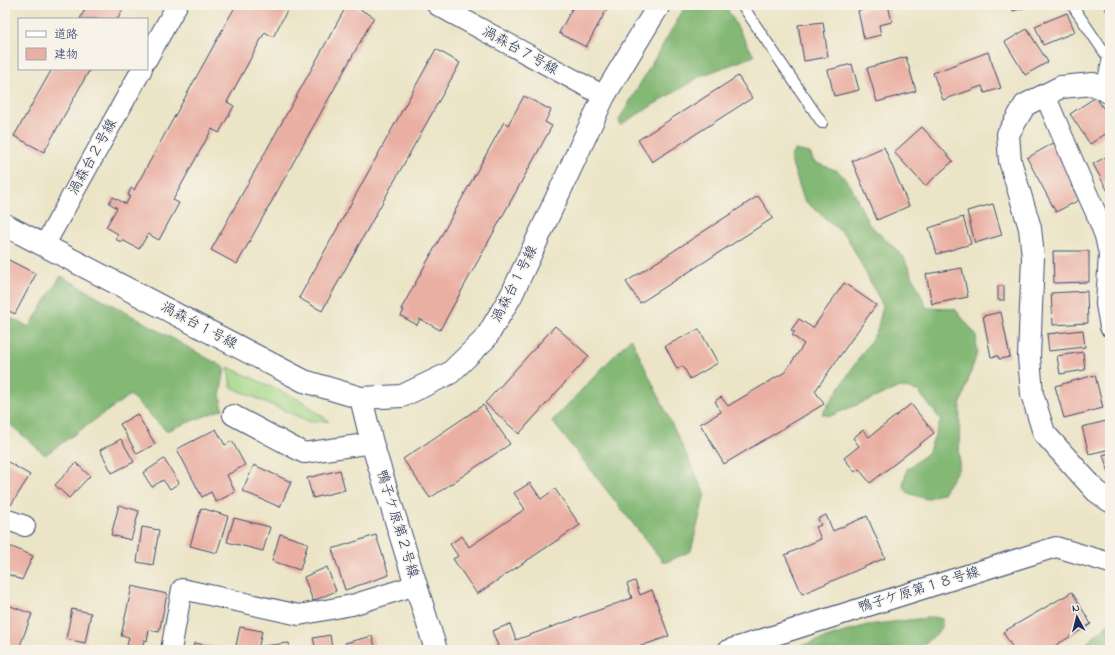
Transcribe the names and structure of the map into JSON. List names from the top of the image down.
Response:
{
  "streets": {
    "street": [
      "渦森台７号線",
      "渦森台２号線",
      "渦森台１号線",
      "鴨子ケ原第２号線",
      "鴨子ケ原第１８号線"
    ]
  },
  "crossings": [
    ["渦森台７号線", "渦森台１号線"],
    ["渦森台２号線", "渦森台１号線"],
    ["渦森台１号線", "鴨子ケ原第２号線"]
  ],
  "legend": ["道路", "建物"],
  "north": "top"
}
